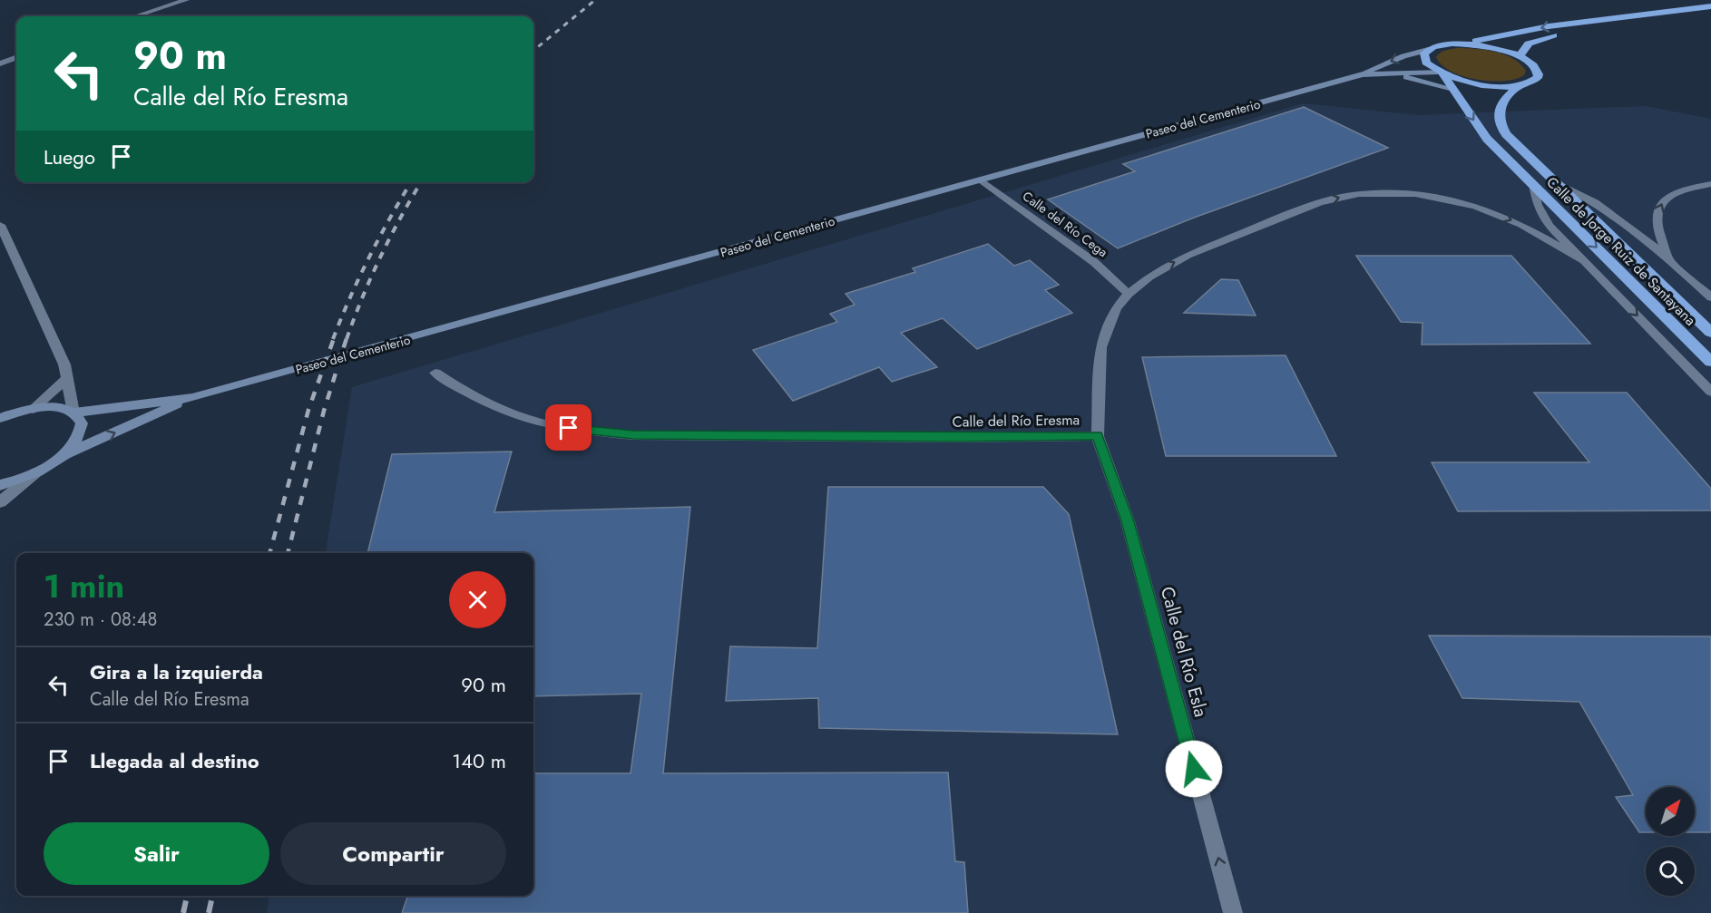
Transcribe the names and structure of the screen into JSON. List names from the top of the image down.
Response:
{
  "streets": {
    "highway": ["Calle de Jorge Ruiz de Santayana"],
    "main road": ["Paseo del Cementerio"],
    "street": ["Calle del Río Cega", "Calle del Río Eresma", "Calle del Río Esla"]
  },
  "crossings": [
    ["Paseo del Cementerio", "Calle del Río Cega"],
    ["Paseo del Cementerio", "Calle de Jorge Ruiz de Santayana"],
    ["Calle del Río Cega", "Calle del Río Eresma"],
    ["Calle de Jorge Ruiz de Santayana", "Calle del Río Eresma"],
    ["Calle del Río Eresma", "Calle del Río Esla"]
  ],
  "one_way": ["Calle del Río Esla"],
  "north": "top right",
  "page": {
    "turn": ["90 m", "Calle del Río Eresma"],
    "then": "Luego",
    "heading": ["1 min", "230 m · 08:48"],
    "list": [
      {
        "name": "Gira a la izquierda",
        "note": "Calle del Río Eresma",
        "value": "90 m"
      },
      {
        "name": "Llegada al destino",
        "value": "140 m"
      }
    ],
    "buttons": ["Salir", "Compartir"]
  }
}
